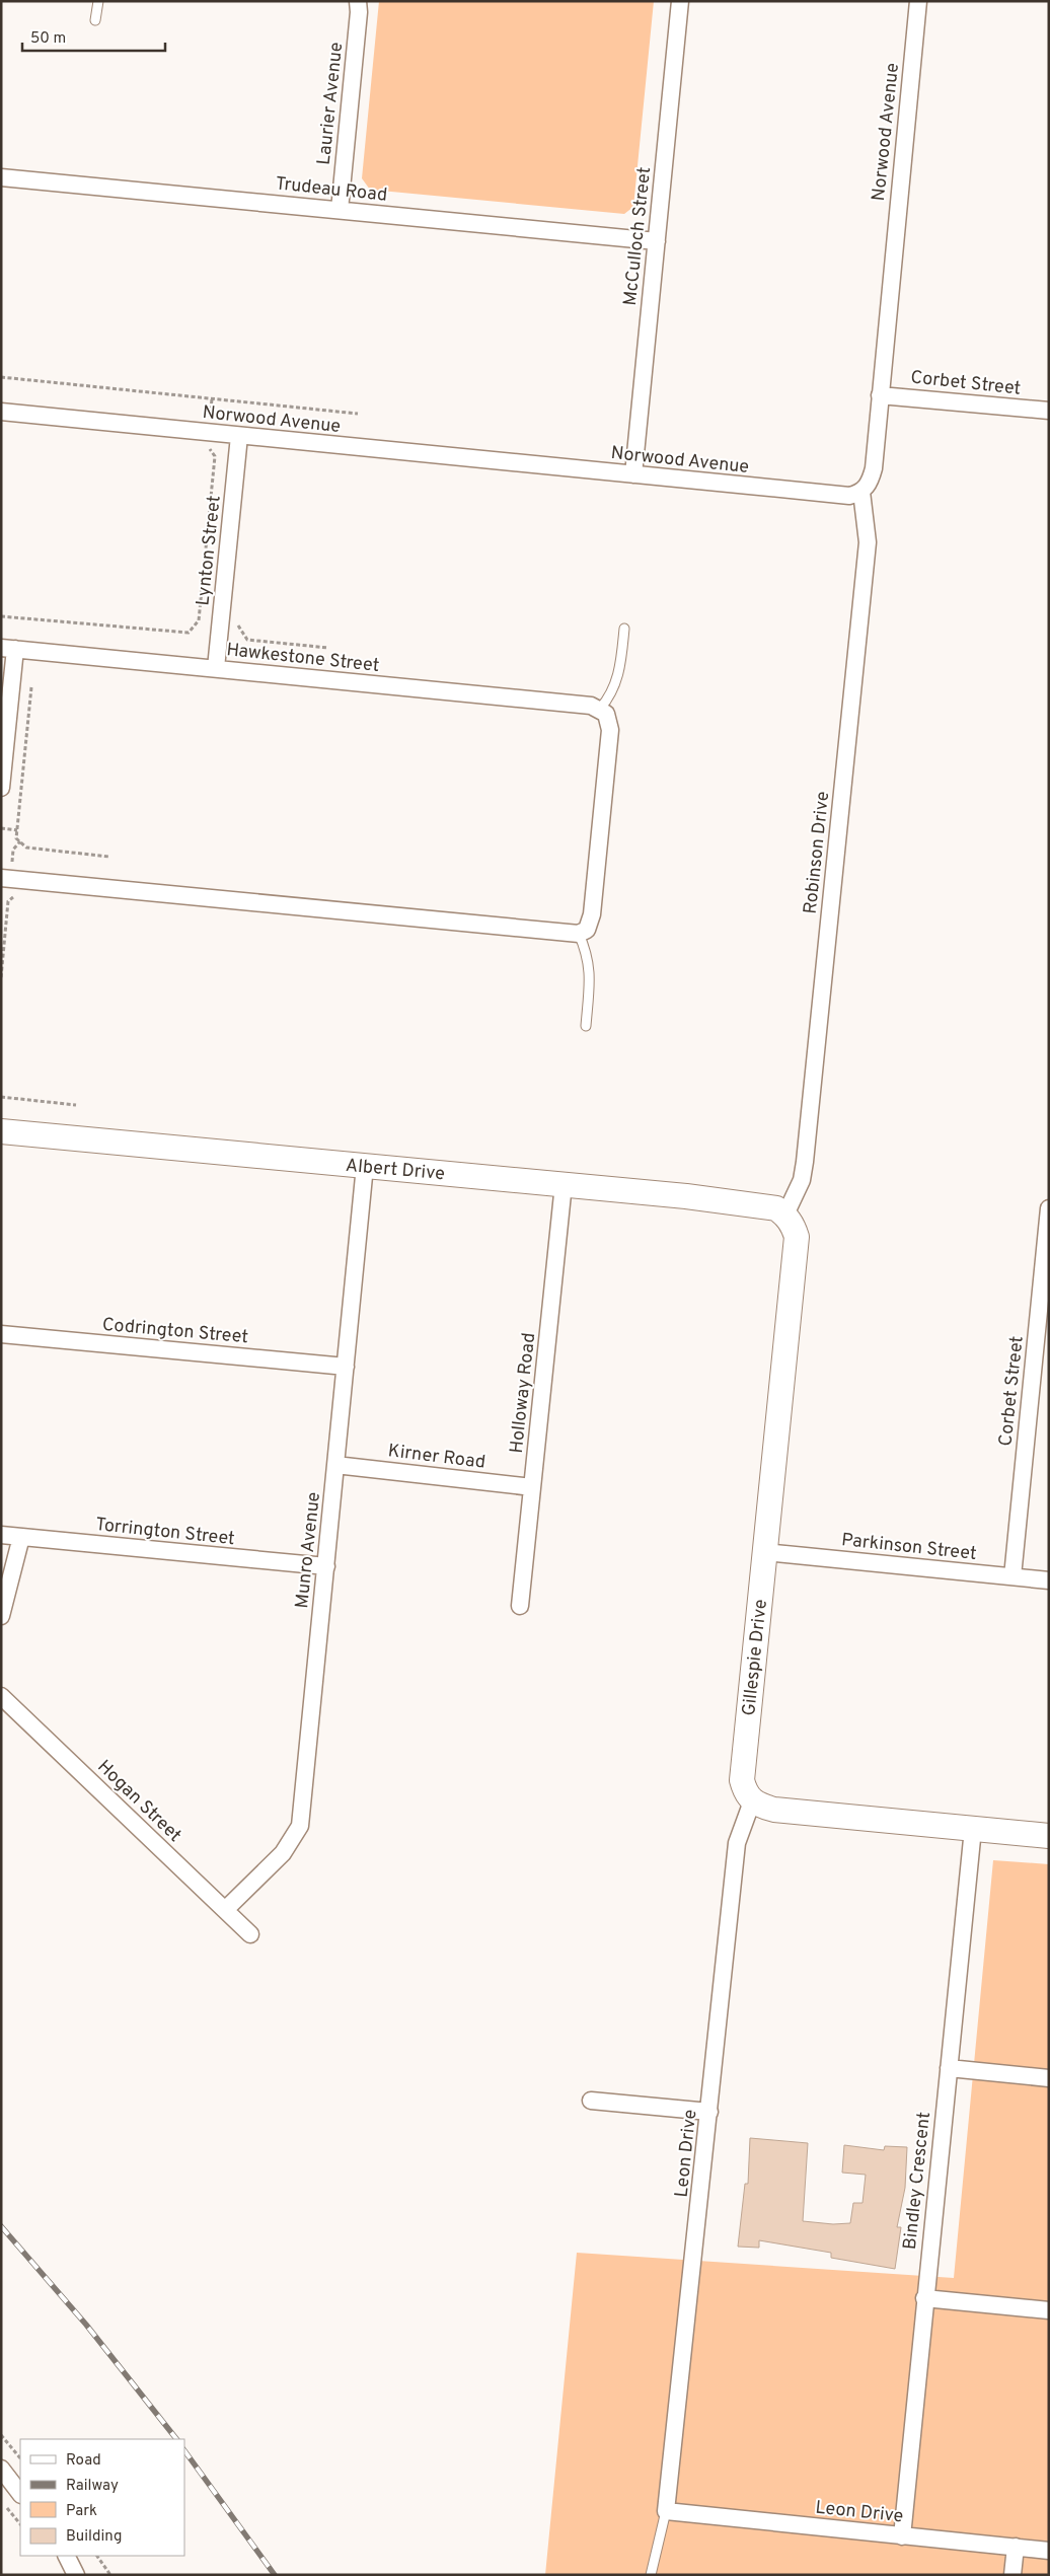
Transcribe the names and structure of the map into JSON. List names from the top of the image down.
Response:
{
  "streets": {
    "street": [
      "Laurier Avenue",
      "Norwood Avenue",
      "Trudeau Road",
      "McCulloch Street",
      "Corbet Street",
      "Lynton Street",
      "Hawkestone Street",
      "Robinson Drive",
      "Albert Drive",
      "Codrington Street",
      "Holloway Road",
      "Kirner Road",
      "Torrington Street",
      "Parkinson Street",
      "Munro Avenue",
      "Gillespie Drive",
      "Hogan Street",
      "Leon Drive",
      "Bindley Crescent"
    ]
  },
  "crossings": [
    ["Laurier Avenue", "Trudeau Road"],
    ["Norwood Avenue", "McCulloch Street"],
    ["Norwood Avenue", "Corbet Street"],
    ["Norwood Avenue", "Lynton Street"],
    ["Norwood Avenue", "Robinson Drive"],
    ["Trudeau Road", "McCulloch Street"],
    ["Corbet Street", "Parkinson Street"],
    ["Lynton Street", "Hawkestone Street"],
    ["Robinson Drive", "Albert Drive"],
    ["Robinson Drive", "Gillespie Drive"],
    ["Albert Drive", "Holloway Road"],
    ["Albert Drive", "Munro Avenue"],
    ["Albert Drive", "Gillespie Drive"],
    ["Codrington Street", "Munro Avenue"],
    ["Holloway Road", "Kirner Road"],
    ["Kirner Road", "Munro Avenue"],
    ["Torrington Street", "Munro Avenue"],
    ["Parkinson Street", "Gillespie Drive"],
    ["Munro Avenue", "Hogan Street"],
    ["Gillespie Drive", "Leon Drive"],
    ["Leon Drive", "Bindley Crescent"]
  ],
  "legend": [
    "Road",
    "Railway",
    "Park",
    "Building"
  ],
  "scale_bar": "50 m"
}
